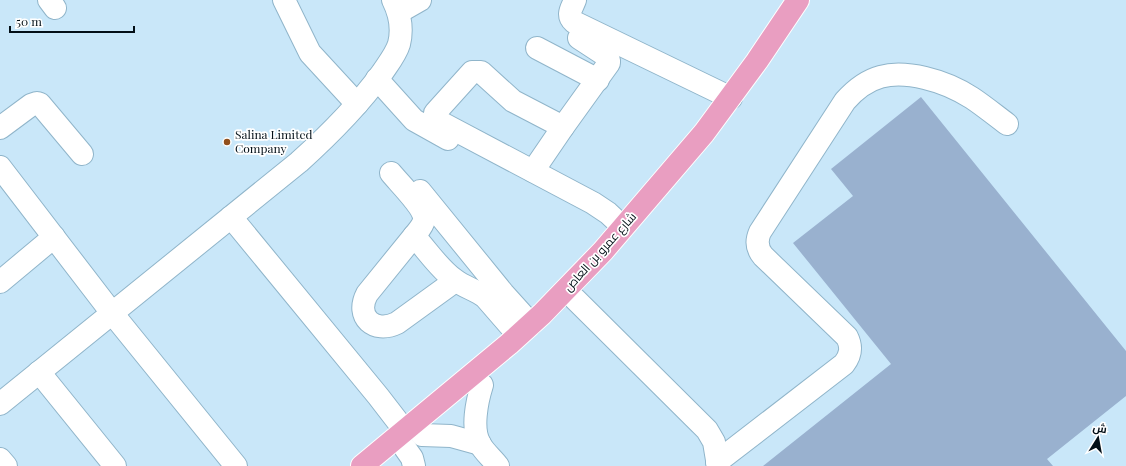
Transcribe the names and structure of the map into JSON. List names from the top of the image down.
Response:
{
  "streets": {
    "main road": ["شارع عمرو بن العاص"]
  },
  "places": ["Salina Limited Company"],
  "scale_bar": "50 m",
  "north": "top"
}
